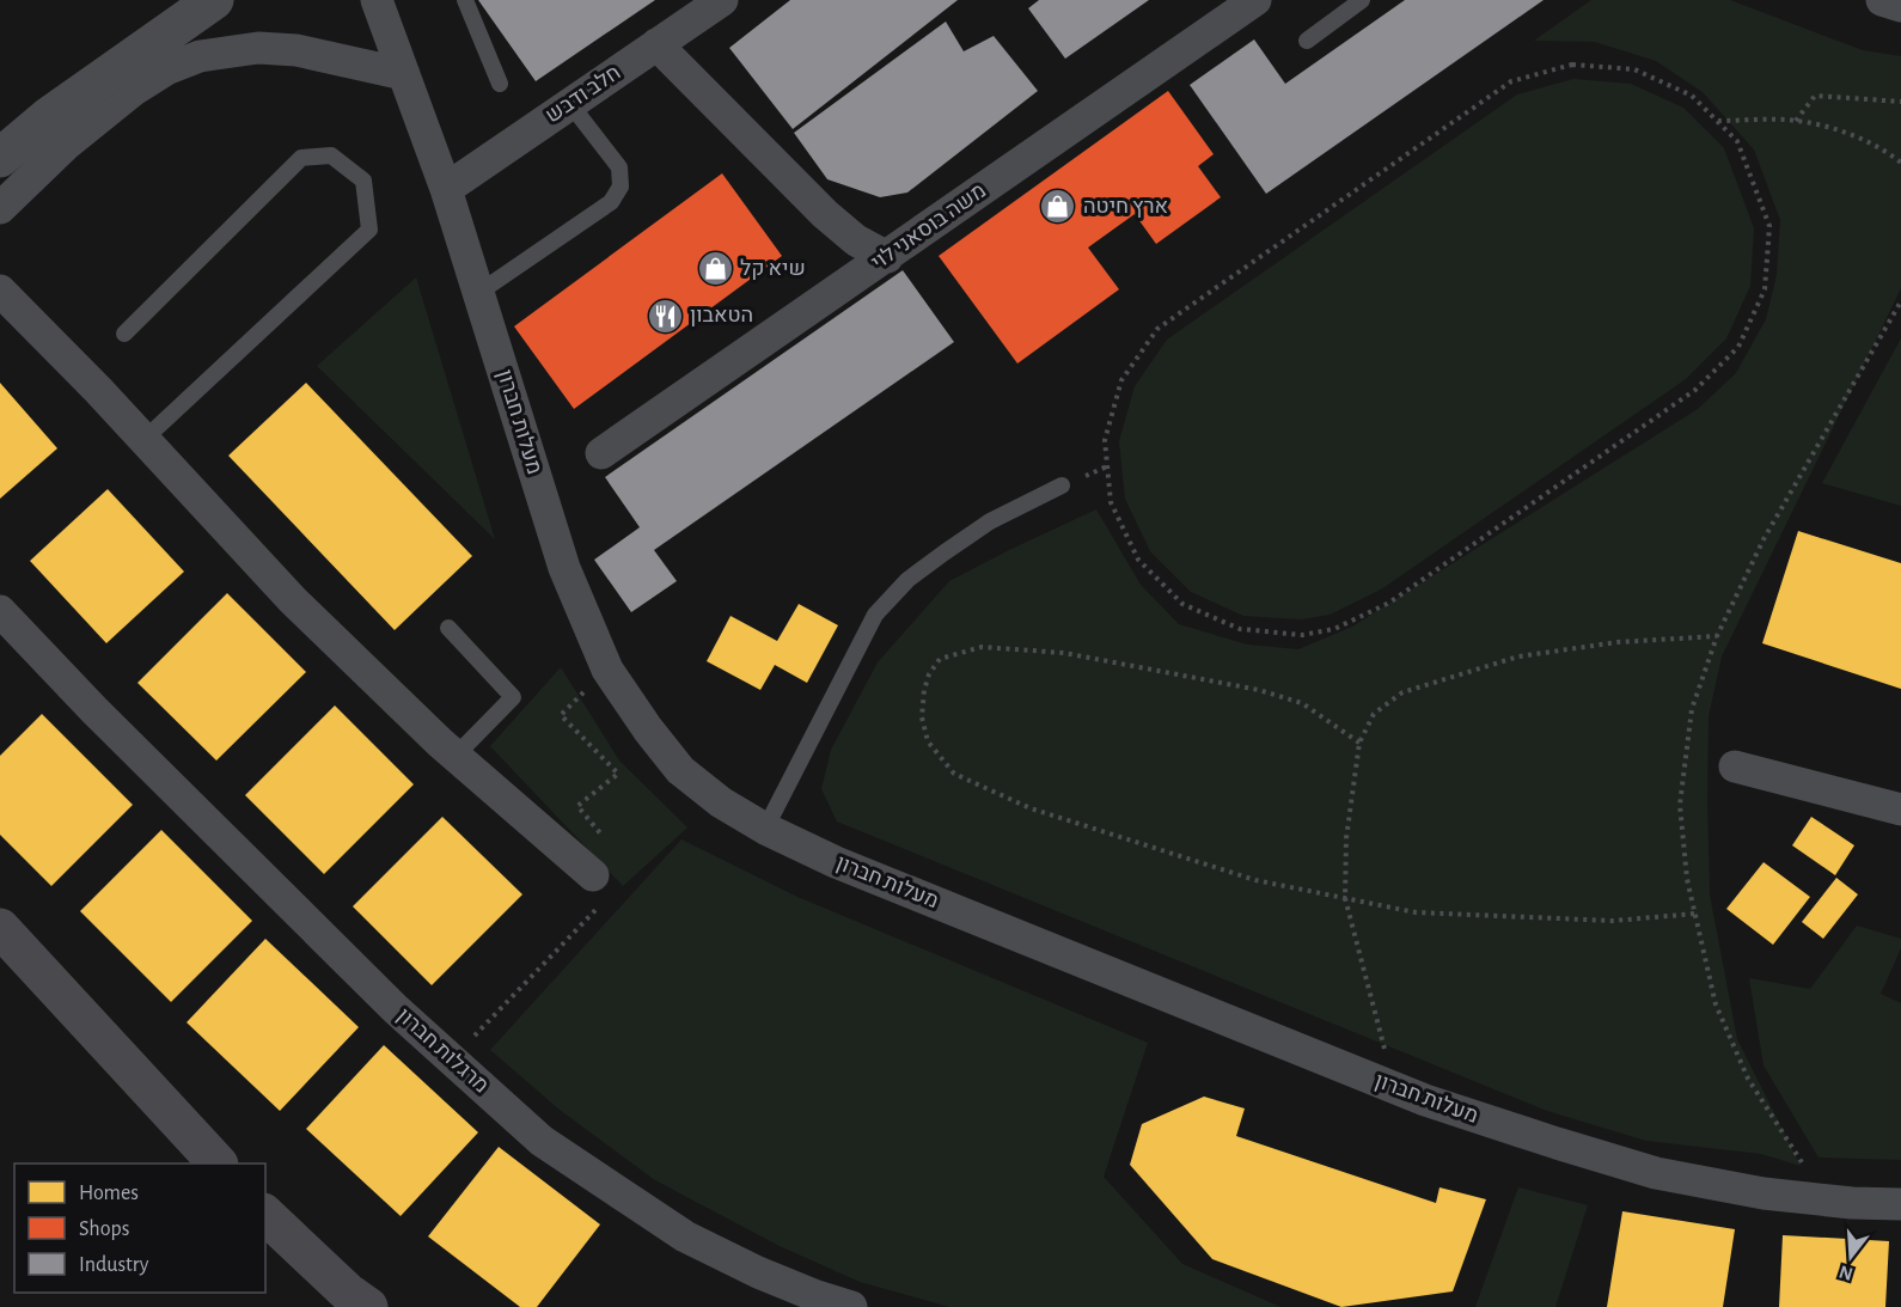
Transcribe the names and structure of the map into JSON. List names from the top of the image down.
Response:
{
  "streets": {
    "street": [
      "חלב ודבש",
      "משה בוסאני לוי",
      "מעלות חברון",
      "מרגלות חברון"
    ]
  },
  "crossings": [
    ["חלב ודבש", "מעלות חברון"]
  ],
  "places": {
    "shop": ["ארץ חיטה", "שיא קל"],
    "restaurant": ["הטאבון"]
  },
  "legend": ["Homes", "Shops", "Industry"],
  "north": "bottom"
}
